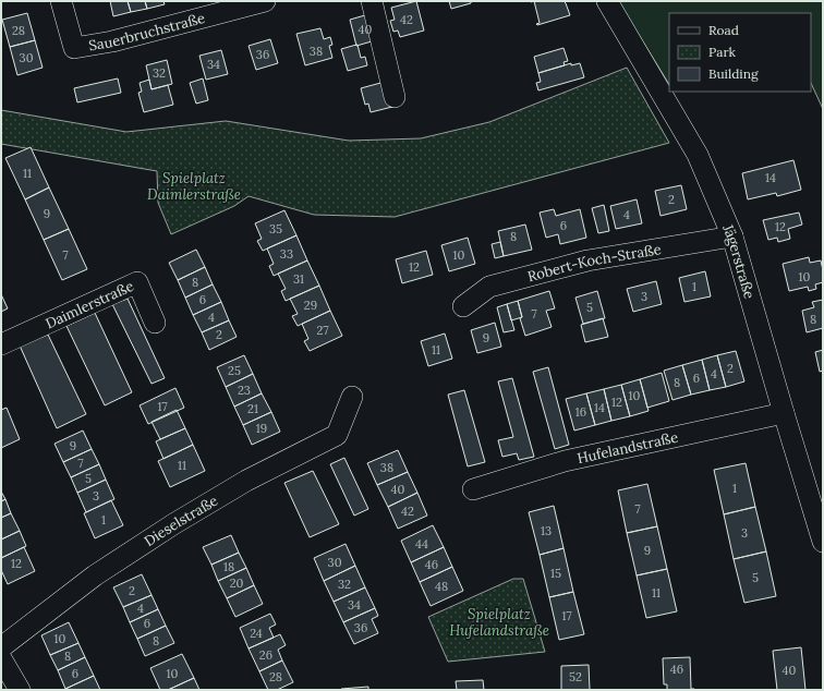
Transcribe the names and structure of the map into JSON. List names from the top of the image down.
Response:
{
  "streets": {
    "street": [
      "Sauerbruchstraße",
      "Jägerstraße",
      "Robert-Koch-Straße",
      "Daimlerstraße",
      "Hufelandstraße",
      "Dieselstraße"
    ]
  },
  "crossings": [
    ["Jägerstraße", "Robert-Koch-Straße"],
    ["Jägerstraße", "Hufelandstraße"]
  ],
  "parks": ["Spielplatz Daimlerstraße", "Spielplatz Hufelandstraße"],
  "house_numbers": [
    "42",
    "40",
    "28",
    "38",
    "36",
    "30",
    "34",
    "32",
    "11",
    "14",
    "2",
    "9",
    "4",
    "6",
    "12",
    "35",
    "8",
    "33",
    "7",
    "10",
    "12",
    "10",
    "31",
    "8",
    "1",
    "3",
    "6",
    "29",
    "5",
    "7",
    "4",
    "8",
    "27",
    "2",
    "9",
    "11",
    "2",
    "25",
    "4",
    "6",
    "8",
    "23",
    "10",
    "12",
    "17",
    "14",
    "21",
    "16",
    "19",
    "9",
    "7",
    "11",
    "38",
    "5",
    "1",
    "40",
    "3",
    "7",
    "42",
    "1",
    "13",
    "3",
    "44",
    "9",
    "30",
    "12",
    "46",
    "18",
    "15",
    "5",
    "20",
    "32",
    "48",
    "2",
    "11",
    "34",
    "4",
    "17",
    "6",
    "36",
    "24",
    "10",
    "8",
    "26",
    "8",
    "46",
    "40",
    "6",
    "10",
    "28",
    "52"
  ],
  "legend": ["Road", "Park", "Building"]
}
